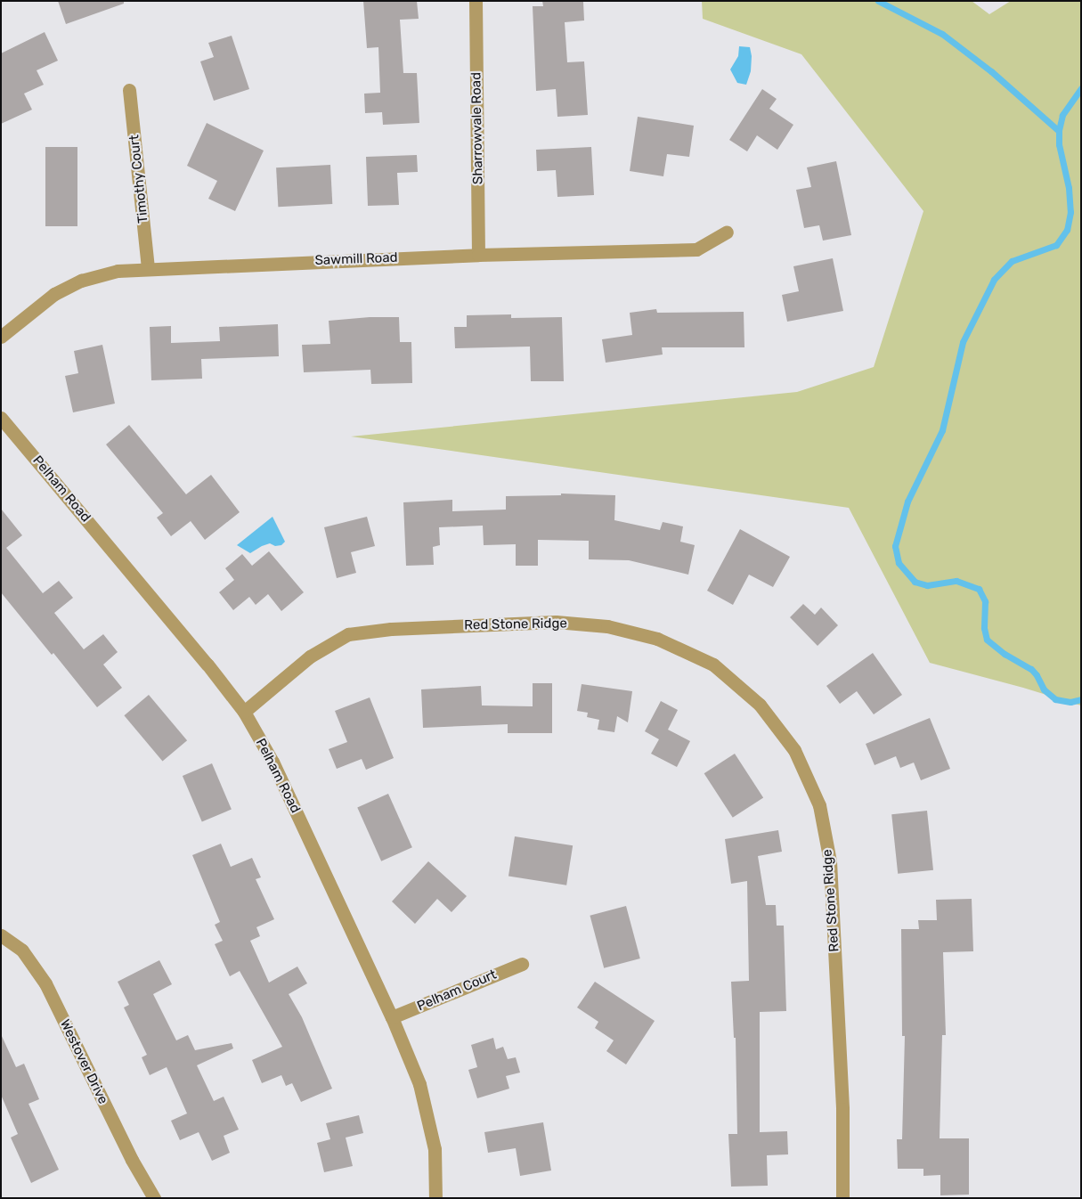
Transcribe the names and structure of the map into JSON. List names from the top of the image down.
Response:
{
  "streets": {
    "street": [
      "Sharrowvale Road",
      "Timothy Court",
      "Sawmill Road",
      "Pelham Road",
      "Red Stone Ridge",
      "Pelham Court",
      "Westover Drive"
    ]
  },
  "crossings": [
    ["Sharrowvale Road", "Sawmill Road"],
    ["Timothy Court", "Sawmill Road"],
    ["Pelham Road", "Red Stone Ridge"],
    ["Pelham Road", "Pelham Court"]
  ]
}
